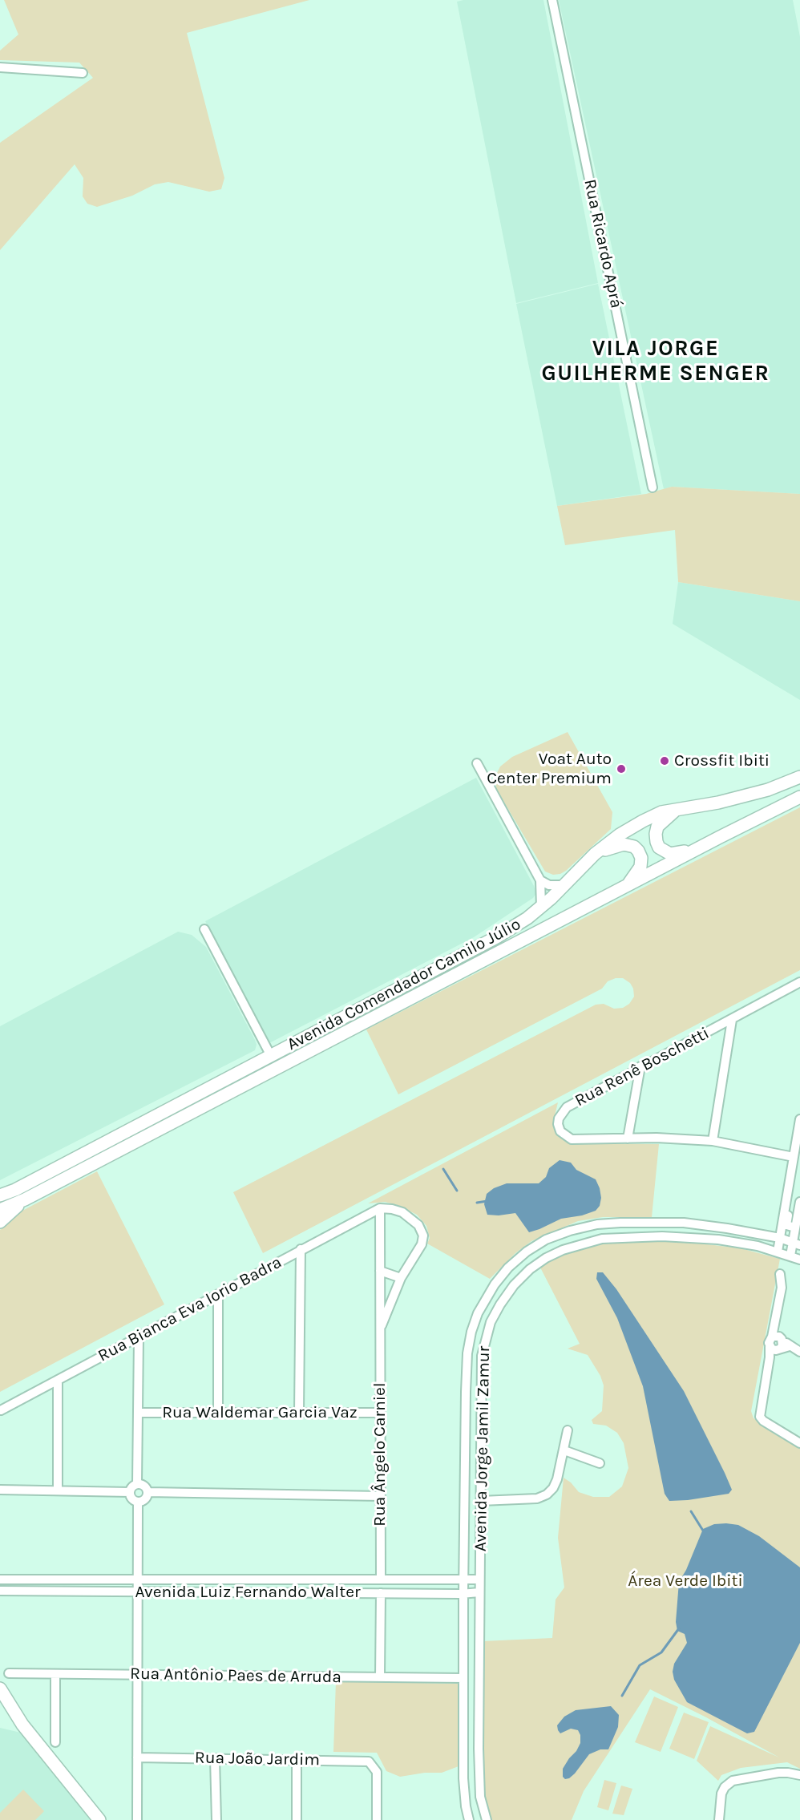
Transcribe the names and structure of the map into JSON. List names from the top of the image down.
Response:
{
  "streets": {
    "main road": ["Avenida Comendador Camilo Júlio"],
    "street": [
      "Rua Ricardo Aprá",
      "Rua Renê Boschetti",
      "Rua Bianca Eva Iorio Badra",
      "Rua Waldemar Garcia Vaz",
      "Avenida Jorge Jamil Zamur",
      "Rua Ângelo Carniel",
      "Avenida Luiz Fernando Walter",
      "Rua Antônio Paes de Arruda",
      "Rua João Jardim"
    ]
  },
  "crossings": [
    ["Rua Bianca Eva Iorio Badra", "Rua Ângelo Carniel"],
    ["Rua Waldemar Garcia Vaz", "Rua Ângelo Carniel"],
    ["Avenida Jorge Jamil Zamur", "Avenida Luiz Fernando Walter"],
    ["Avenida Jorge Jamil Zamur", "Rua Antônio Paes de Arruda"],
    ["Rua Ângelo Carniel", "Avenida Luiz Fernando Walter"]
  ],
  "districts": ["VILA JORGE GUILHERME SENGER"],
  "parks": ["Área Verde Ibiti"],
  "places": ["Crossfit Ibiti", "Voat Auto Center Premium"]
}
